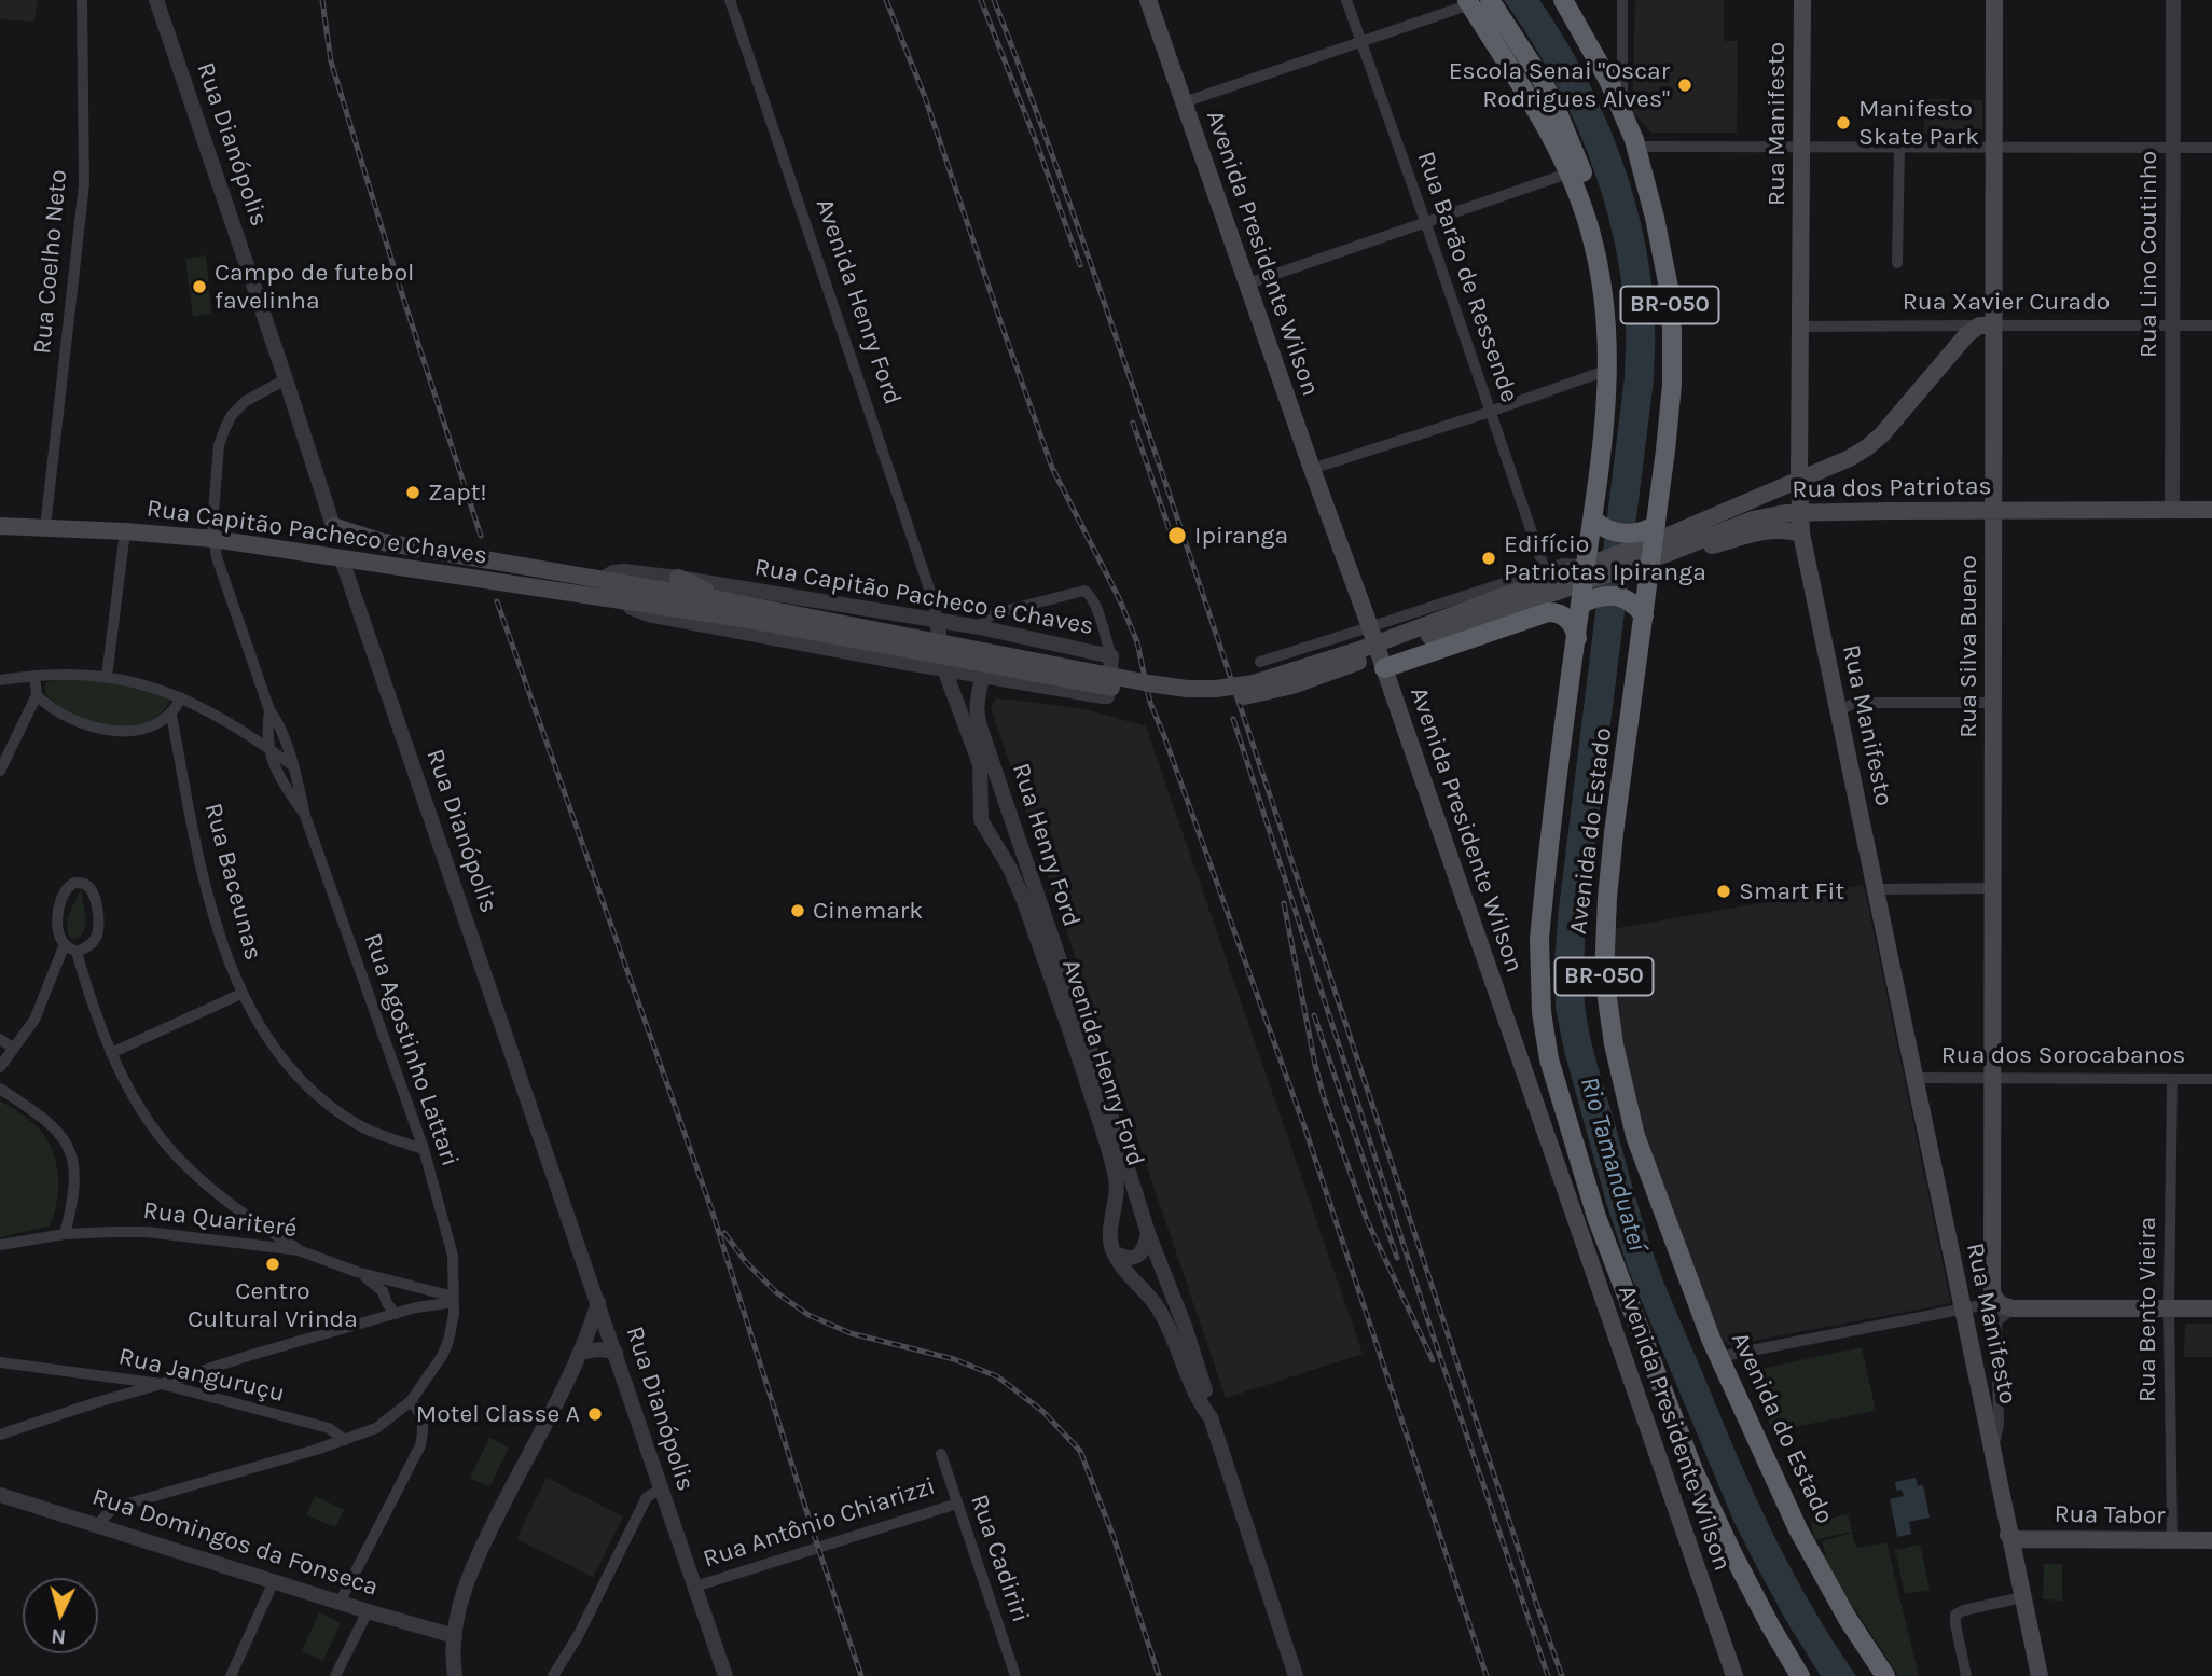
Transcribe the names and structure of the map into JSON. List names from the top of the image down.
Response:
{
  "streets": {
    "highway": ["BR-050", "Avenida do Estado"],
    "main road": [
      "Rua Manifesto",
      "Rua Dianópolis",
      "Avenida Presidente Wilson",
      "Rua dos Patriotas",
      "Rua Capitão Pacheco e Chaves",
      "Rua Silva Bueno",
      "Rua Tabor"
    ],
    "street": [
      "Rua Lino Coutinho",
      "Rua Coelho Neto",
      "Rua Barão de Ressende",
      "Avenida Henry Ford",
      "Rua Xavier Curado",
      "Rua Henry Ford",
      "Rua Baceunas",
      "Rua Agostinho Lattari",
      "Rua dos Sorocabanos",
      "Rua Quariteré",
      "Rua Bento Vieira",
      "Rua Janguruçu",
      "Rua Antônio Chiarizzi",
      "Rua Domingos da Fonseca",
      "Rua Cadiriri"
    ]
  },
  "crossings": [
    ["Rua Manifesto", "Rua Xavier Curado"],
    ["Rua Manifesto", "Rua dos Patriotas"],
    ["Rua Manifesto", "Rua dos Sorocabanos"],
    ["Rua Manifesto", "Rua Tabor"],
    ["Rua Dianópolis", "Rua Capitão Pacheco e Chaves"],
    ["Rua Dianópolis", "Rua Antônio Chiarizzi"],
    ["Rua Lino Coutinho", "Rua Xavier Curado"],
    ["Rua Lino Coutinho", "Rua dos Patriotas"],
    ["Rua Coelho Neto", "Rua Capitão Pacheco e Chaves"],
    ["Rua Barão de Ressende", "Rua dos Patriotas"],
    ["Rua Barão de Ressende", "Rua Capitão Pacheco e Chaves"],
    ["Avenida Henry Ford", "Rua Capitão Pacheco e Chaves"],
    ["Rua Xavier Curado", "Rua dos Patriotas"],
    ["Rua Xavier Curado", "Rua Silva Bueno"],
    ["Rua dos Patriotas", "Rua Capitão Pacheco e Chaves"],
    ["Rua dos Patriotas", "Rua Silva Bueno"],
    ["Rua dos Patriotas", "Avenida do Estado"],
    ["Rua Capitão Pacheco e Chaves", "Rua Henry Ford"],
    ["Rua Silva Bueno", "Rua dos Sorocabanos"],
    ["Rua Baceunas", "Rua Agostinho Lattari"],
    ["Rua Agostinho Lattari", "Rua Quariteré"],
    ["Rua Agostinho Lattari", "Rua Janguruçu"],
    ["Rua Agostinho Lattari", "Rua Domingos da Fonseca"],
    ["Rua dos Sorocabanos", "Rua Bento Vieira"],
    ["Rua Bento Vieira", "Rua Tabor"],
    ["Rua Antônio Chiarizzi", "Rua Cadiriri"]
  ],
  "water": ["Rio Tamanduateí"],
  "places": [
    "Escola Senai \"Oscar Rodrigues Alves\"",
    "Manifesto Skate Park",
    "Campo de futebol favelinha",
    "Zapt!",
    "Ipiranga",
    "Edifício Patriotas Ipiranga",
    "Smart Fit",
    "Cinemark",
    "Centro Cultural Vrinda",
    "Motel Classe A"
  ],
  "north": "bottom"
}
